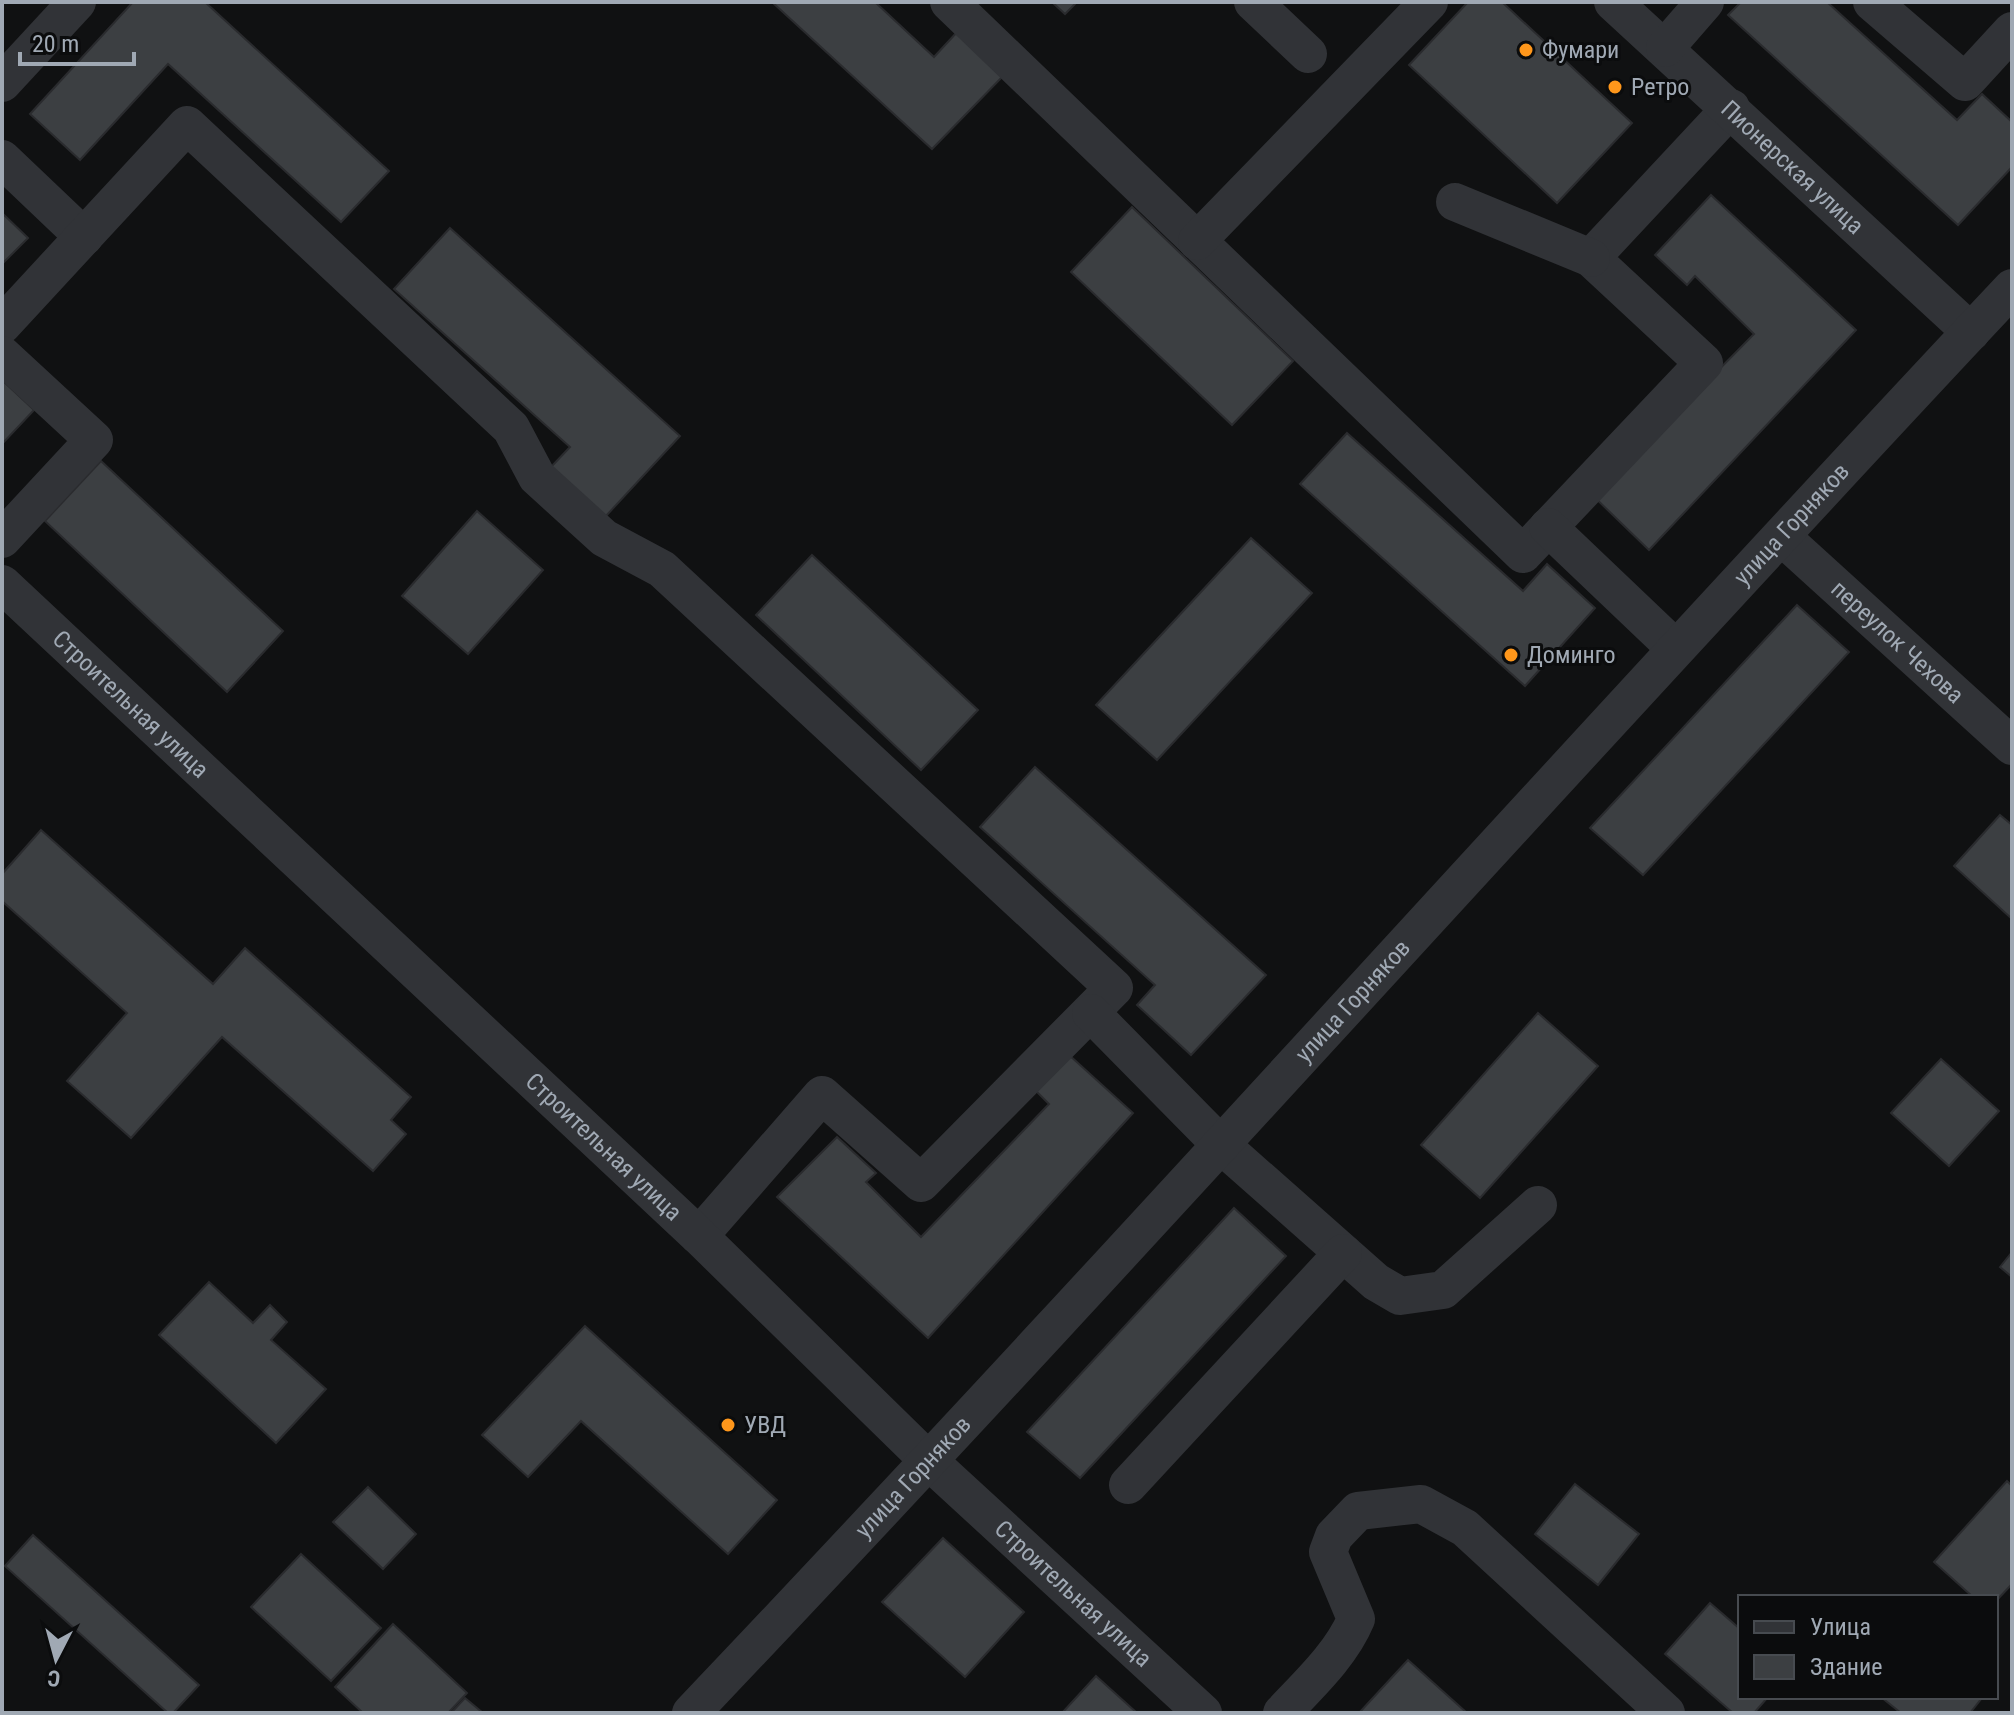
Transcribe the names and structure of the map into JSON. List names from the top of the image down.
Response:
{
  "streets": {
    "street": [
      "Пионерская улица",
      "улица Горняков",
      "переулок Чехова",
      "Строительная улица"
    ]
  },
  "crossings": [
    ["Пионерская улица", "улица Горняков"],
    ["улица Горняков", "переулок Чехова"],
    ["улица Горняков", "Строительная улица"]
  ],
  "places": [
    "Фумари",
    "Ретро",
    "Доминго",
    "УВД"
  ],
  "legend": ["Улица", "Здание"],
  "scale_bar": "20 m",
  "north": "bottom"
}
